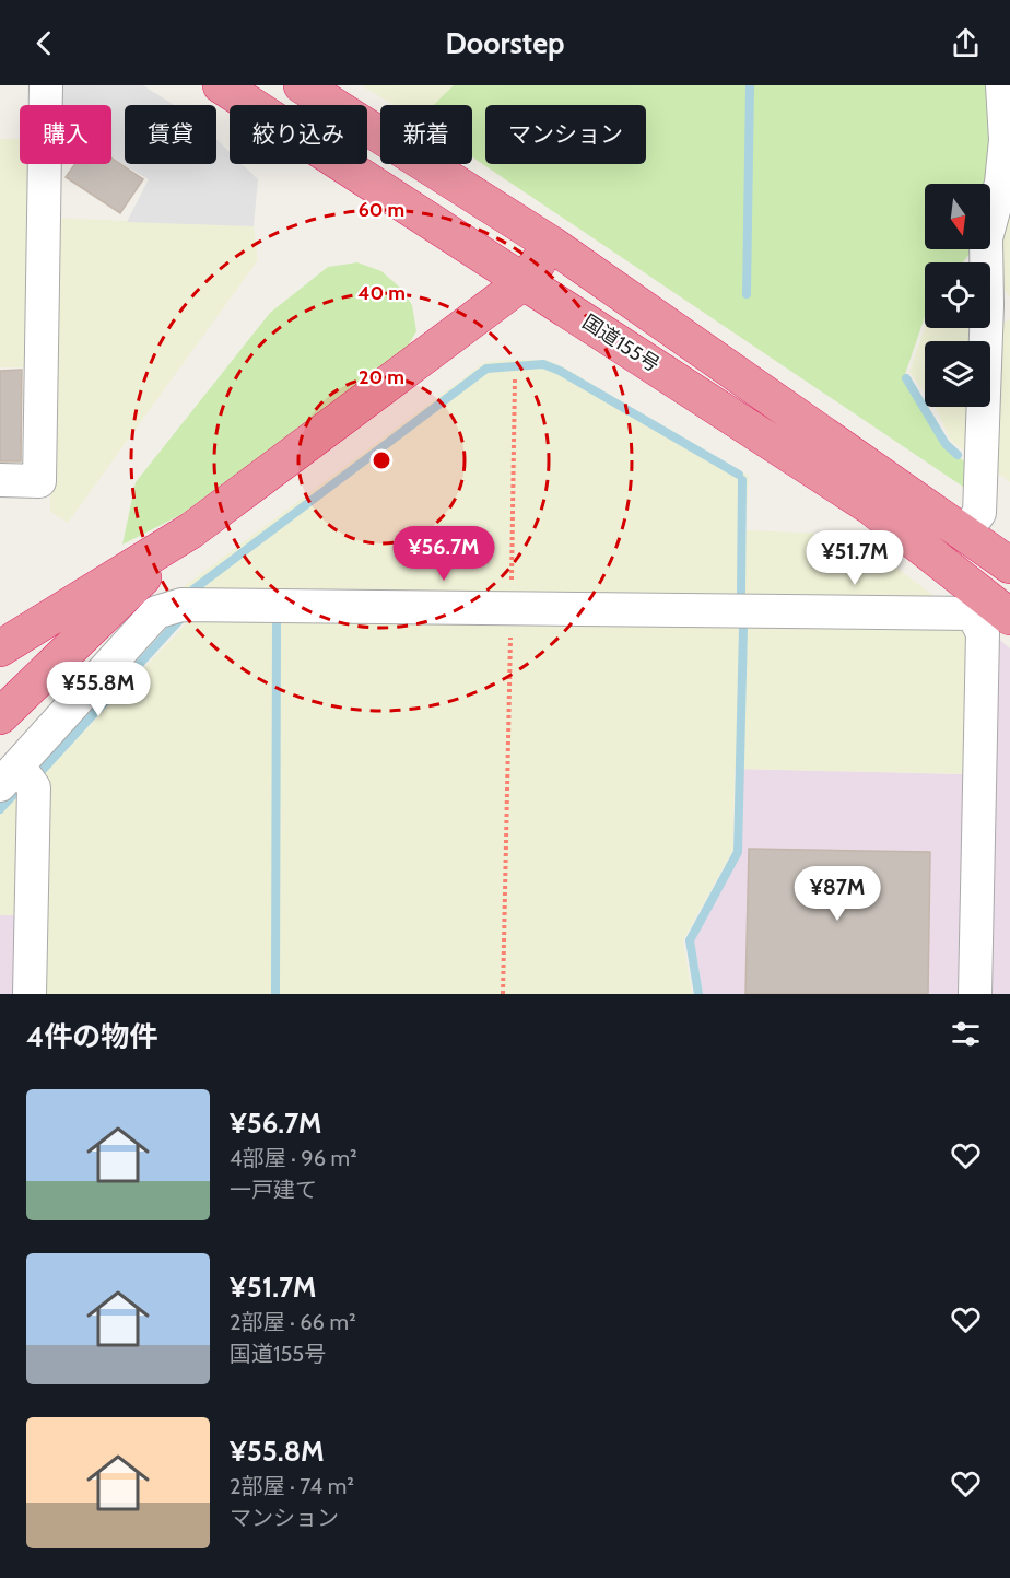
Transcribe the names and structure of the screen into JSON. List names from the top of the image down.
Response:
{
  "streets": {
    "highway": ["国道155号"]
  },
  "north": "bottom",
  "page": {
    "header": "Doorstep",
    "chip": [
      "購入",
      "賃貸",
      "絞り込み",
      "新着",
      "マンション"
    ],
    "price": [
      "¥56.7M",
      "¥51.7M",
      "¥55.8M",
      "¥87M"
    ],
    "heading": "4件の物件",
    "list": [
      {
        "name": "¥56.7M",
        "note": "4部屋 · 96 m² · 一戸建て"
      },
      {
        "name": "¥51.7M",
        "note": "2部屋 · 66 m² · 国道155号"
      },
      {
        "name": "¥55.8M",
        "note": "2部屋 · 74 m² · マンション"
      }
    ]
  },
  "rings": ["60 m", "40 m", "20 m"]
}
